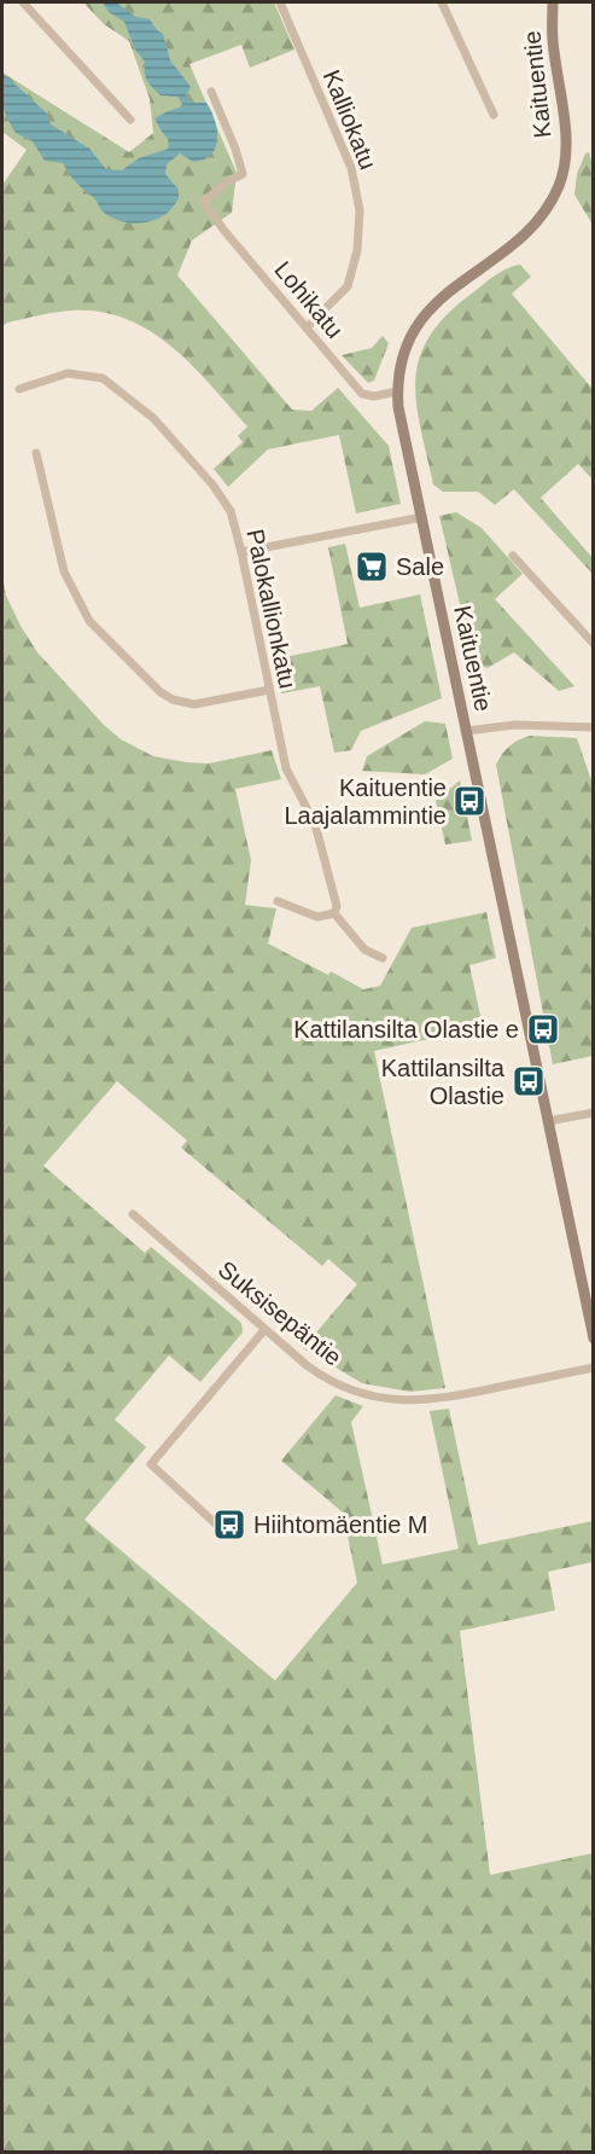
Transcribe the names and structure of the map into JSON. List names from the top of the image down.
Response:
{
  "streets": {
    "street": [
      "Kaituentie",
      "Kalliokatu",
      "Lohikatu",
      "Palokallionkatu",
      "Suksisepäntie"
    ]
  },
  "crossings": [
    ["Kaituentie", "Lohikatu"],
    ["Kalliokatu", "Lohikatu"]
  ],
  "places": {
    "supermarket": ["Sale"],
    "bus stop": [
      "Kaituentie Laajalammintie",
      "Kattilansilta Olastie e",
      "Kattilansilta Olastie",
      "Hiihtomäentie M"
    ]
  }
}
